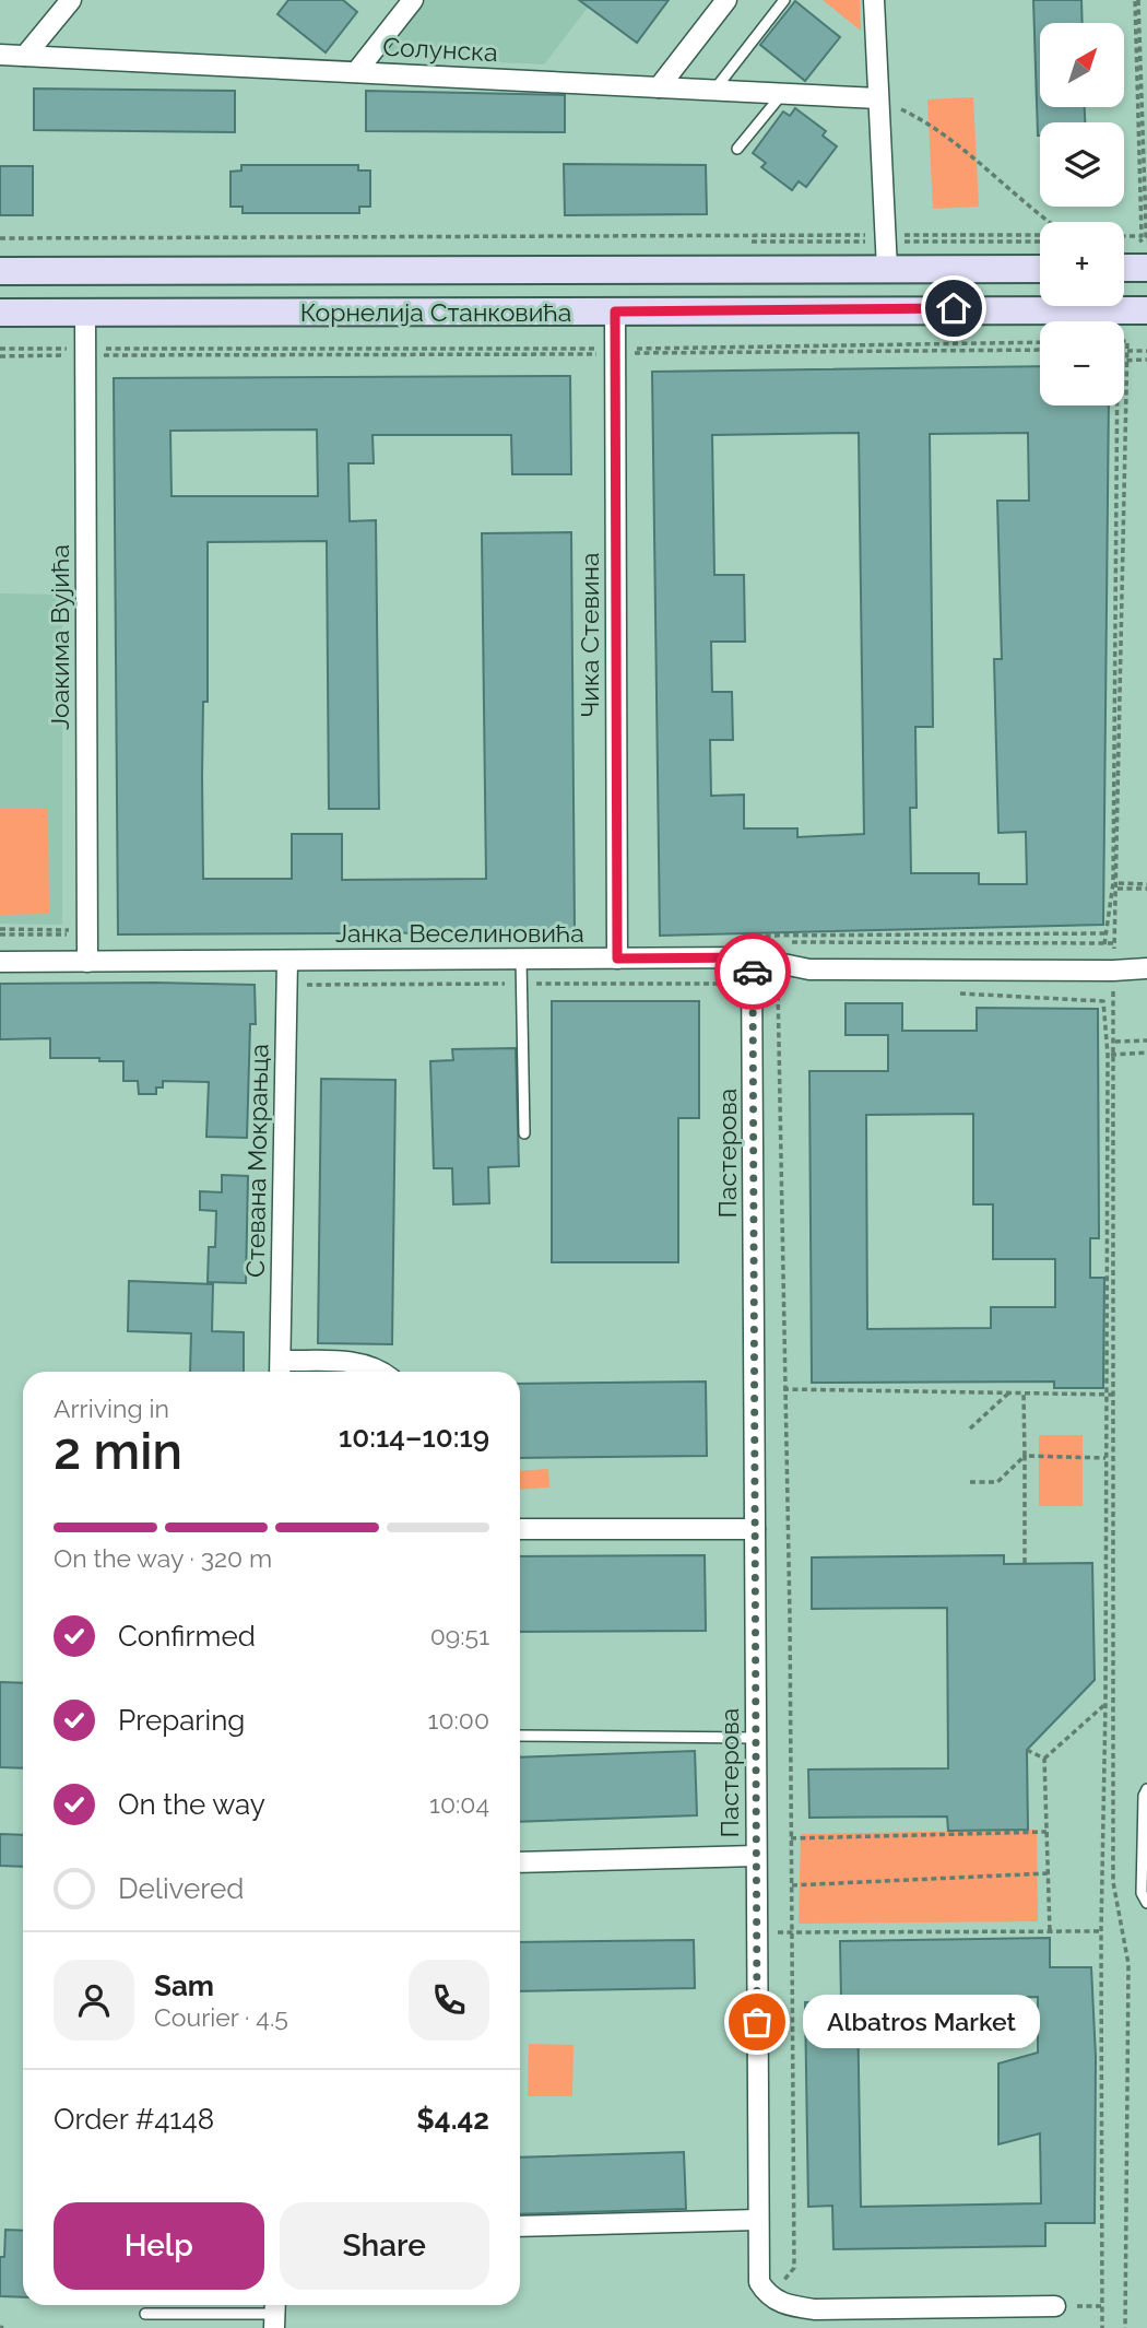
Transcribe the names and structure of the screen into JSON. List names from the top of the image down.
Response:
{
  "streets": {
    "main road": ["Корнелија Станковића"],
    "street": [
      "Солунска",
      "Чика Стевина",
      "Јоакима Вујића",
      "Јанка Веселиновића",
      "Пастерова",
      "Стевана Мокрањца"
    ]
  },
  "crossings": [
    ["Корнелија Станковића", "Чика Стевина"],
    ["Корнелија Станковића", "Јоакима Вујића"],
    ["Чика Стевина", "Јанка Веселиновића"],
    ["Јоакима Вујића", "Јанка Веселиновића"],
    ["Јанка Веселиновића", "Пастерова"],
    ["Јанка Веселиновића", "Стевана Мокрањца"]
  ],
  "places": ["Albatros Market"],
  "north": "top right",
  "page": {
    "map_buttons": ["+", "−"],
    "heading": ["2 min", "Arriving in", "10:14–10:19"],
    "panel": [
      "Sam",
      "Courier · 4.5",
      "Order #4148",
      "$4.42"
    ],
    "bar": "On the way · 320 m",
    "list": [
      ["Confirmed", "09:51"],
      ["Preparing", "10:00"],
      ["On the way", "10:04"],
      "Delivered"
    ],
    "bubble": "Albatros Market",
    "buttons": ["Help", "Share"]
  }
}
